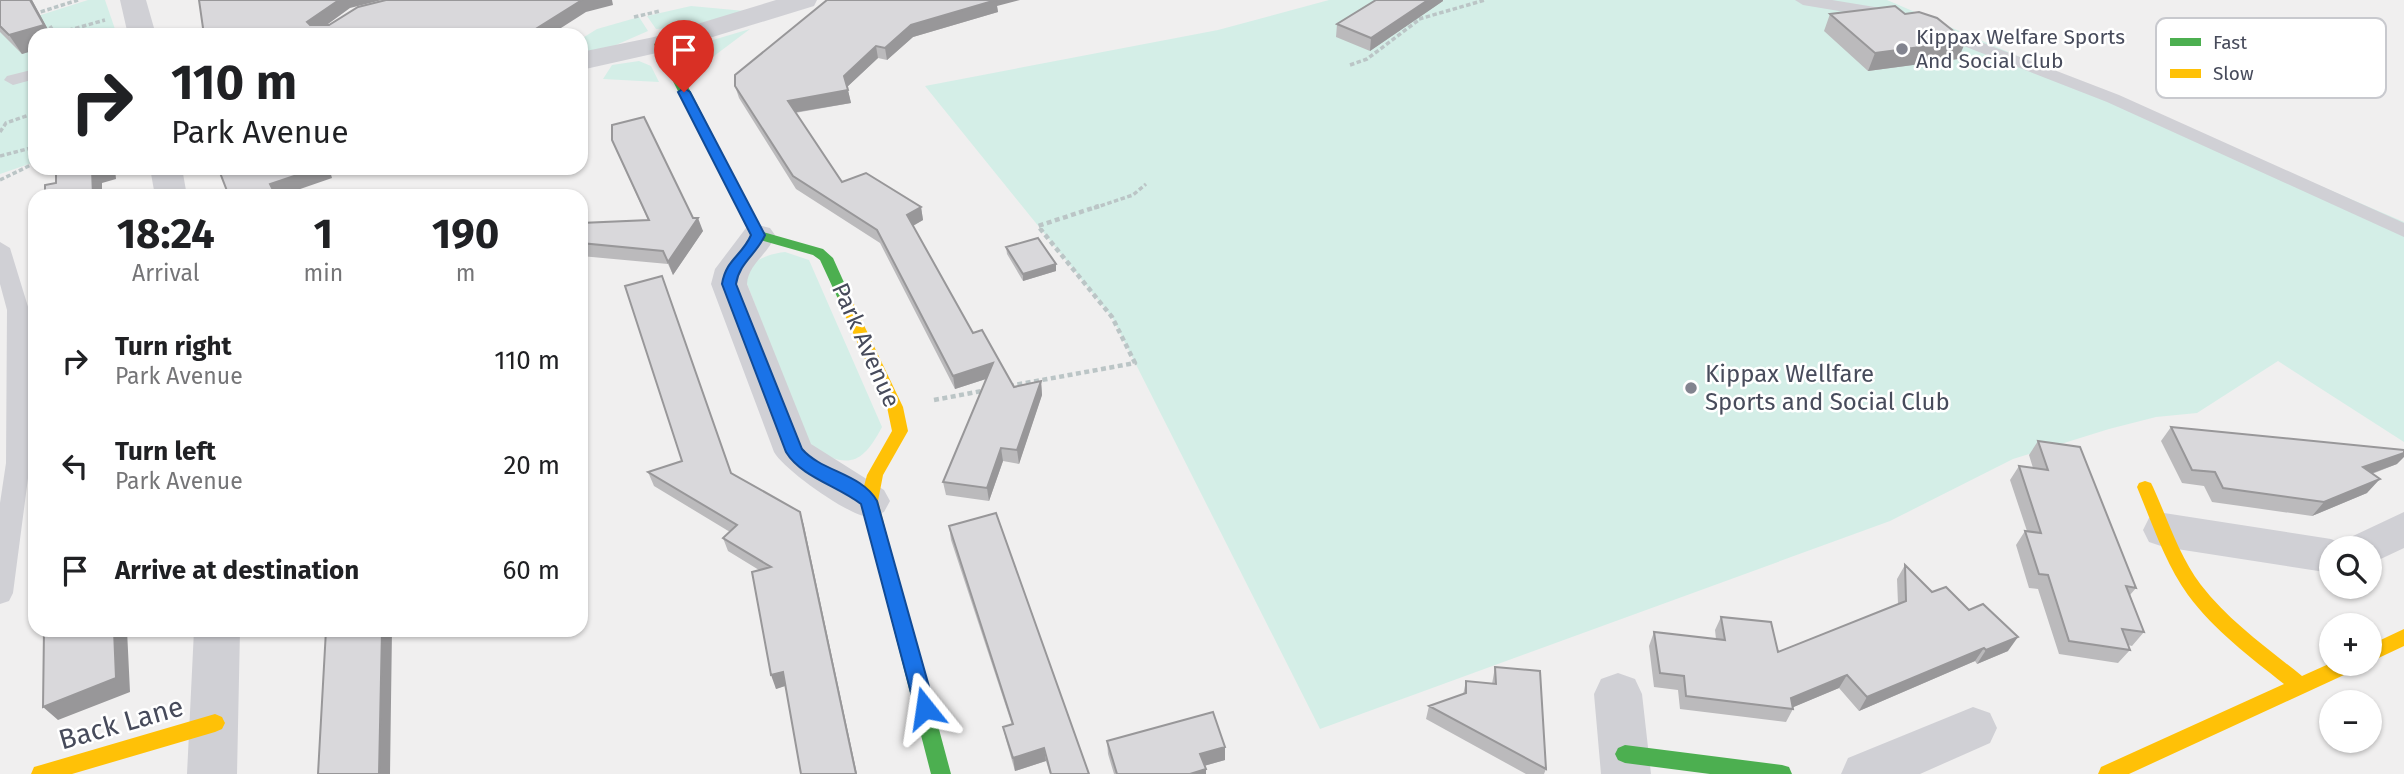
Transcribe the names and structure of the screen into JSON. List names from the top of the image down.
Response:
{
  "streets": {
    "street": ["Park Avenue", "Back Lane"]
  },
  "places": ["Kippax Welfare Sports And Social Club", "Kippax Wellfare Sports and Social Club"],
  "legend": ["Fast", "Slow"],
  "page": {
    "turn": ["110 m", "Park Avenue"],
    "eta": [
      "18:24",
      "Arrival",
      "1",
      "min",
      "190",
      "m"
    ],
    "list": [
      {
        "name": "Turn right",
        "note": "Park Avenue",
        "value": "110 m"
      },
      {
        "name": "Turn left",
        "note": "Park Avenue",
        "value": "20 m"
      },
      {
        "name": "Arrive at destination",
        "value": "60 m"
      }
    ],
    "map_buttons": ["+", "−"]
  }
}
